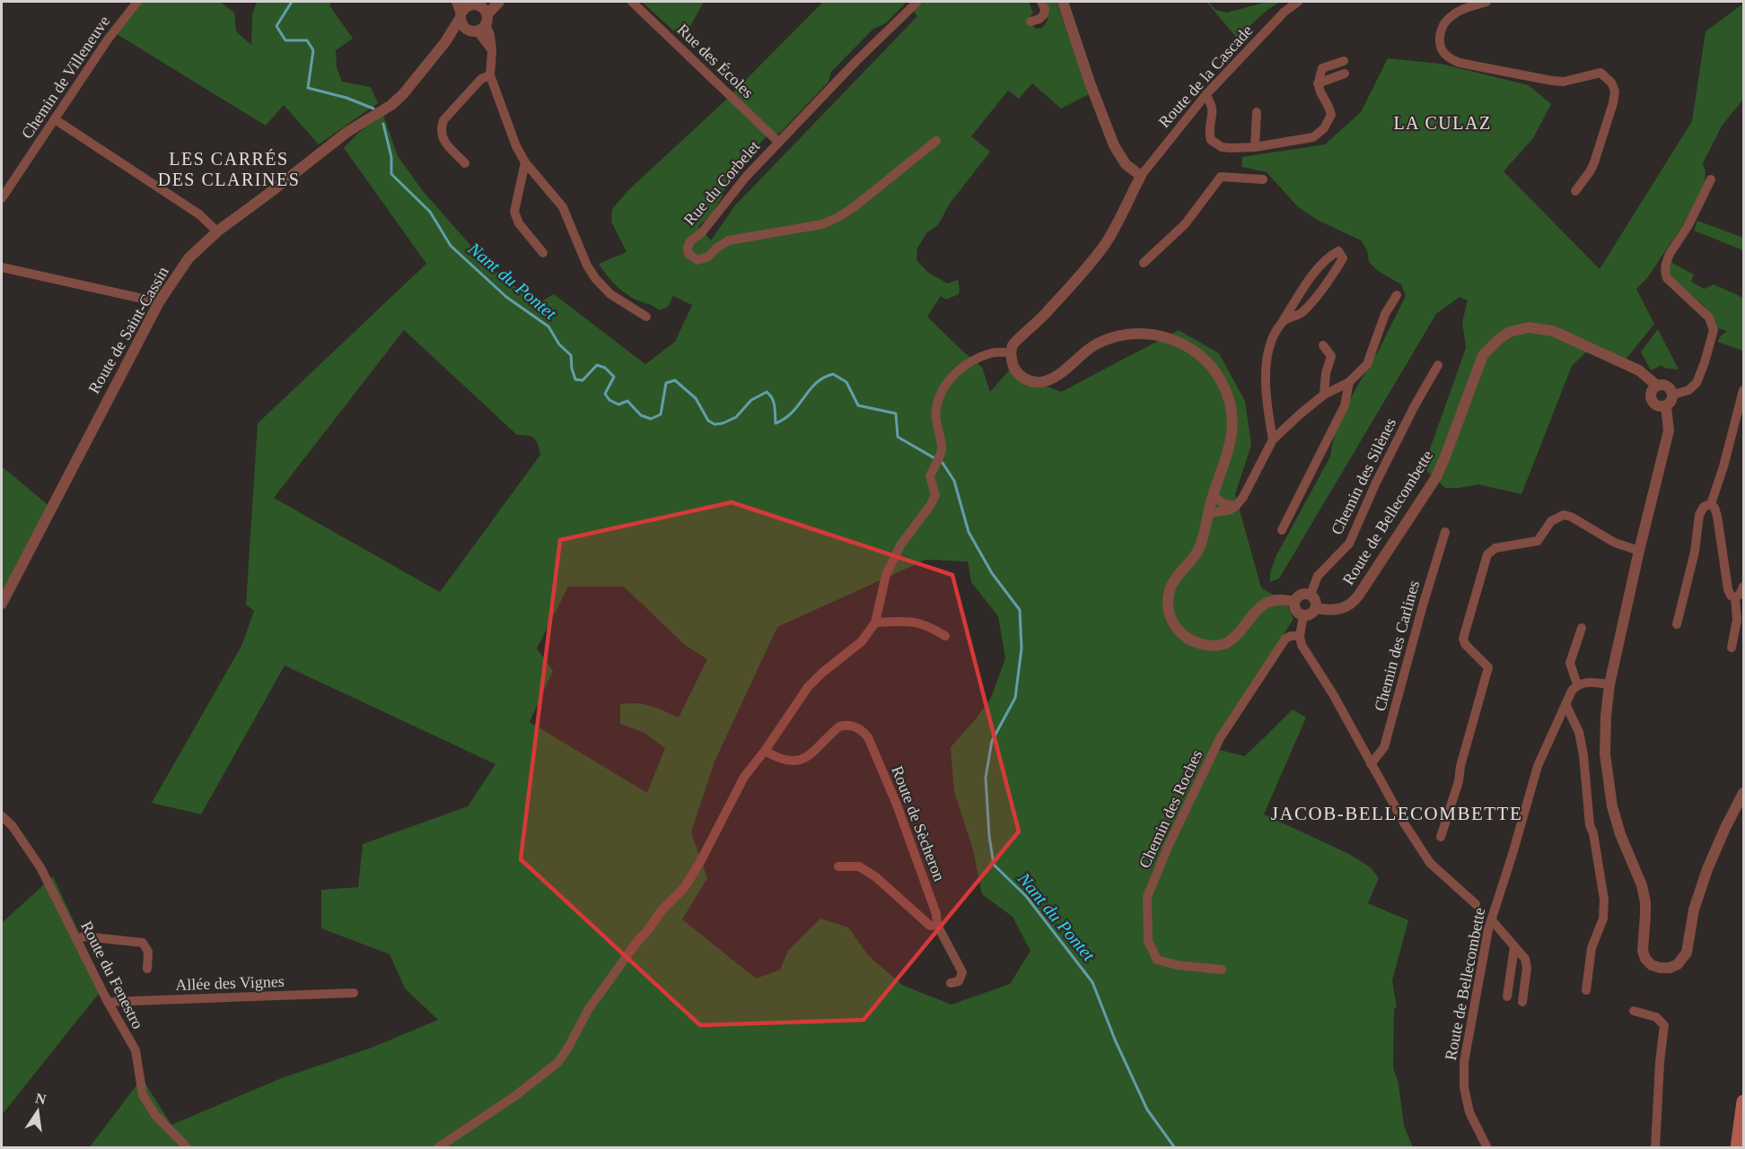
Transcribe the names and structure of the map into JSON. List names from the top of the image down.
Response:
{
  "streets": {
    "street": [
      "Rue des Écoles",
      "Route de la Cascade",
      "Chemin de Villeneuve",
      "Rue du Corbelet",
      "Route de Saint-Cassin",
      "Chemin des Silènes",
      "Route de Bellecombette",
      "Chemin des Carlines",
      "Chemin des Roches",
      "Route de Sècheron",
      "Route du Fenestro",
      "Allée des Vignes"
    ]
  },
  "crossings": [
    ["Rue des Écoles", "Rue du Corbelet"],
    ["Chemin des Silènes", "Route de Bellecombette"],
    ["Route du Fenestro", "Allée des Vignes"]
  ],
  "districts": ["LA CULAZ", "LES CARRÉS DES CLARINES", "JACOB-BELLECOMBETTE"],
  "water": ["Nant du Pontet"],
  "north": "top"
}
